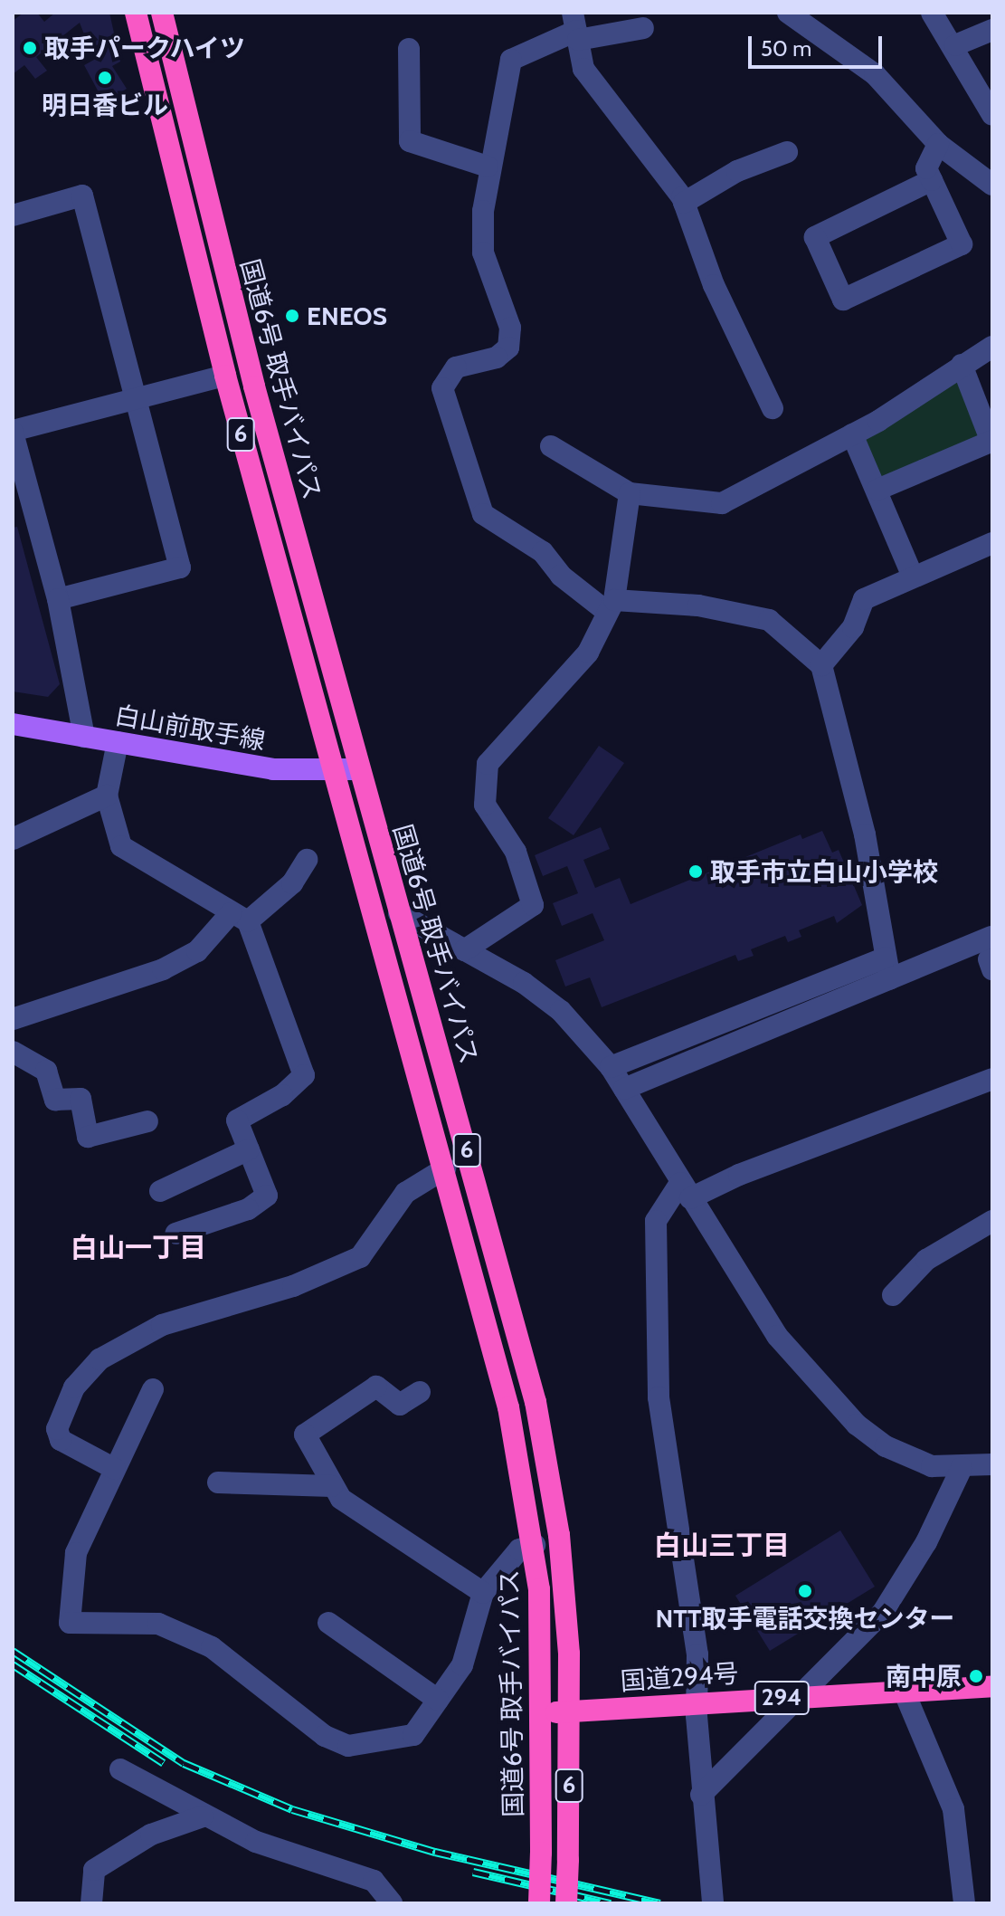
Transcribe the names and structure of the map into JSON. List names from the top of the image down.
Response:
{
  "streets": {
    "highway": [
      "国道6号 取手バイパス",
      "6",
      "国道294号",
      "294"
    ],
    "main road": ["白山前取手線"]
  },
  "crossings": [
    ["国道6号 取手バイパス", "白山前取手線"],
    ["国道6号 取手バイパス", "国道294号"]
  ],
  "districts": ["白山一丁目", "白山三丁目"],
  "places": [
    "取手パークハイツ",
    "明日香ビル",
    "ENEOS",
    "取手市立白山小学校",
    "NTT取手電話交換センター",
    "南中原"
  ],
  "scale_bar": "50 m"
}
